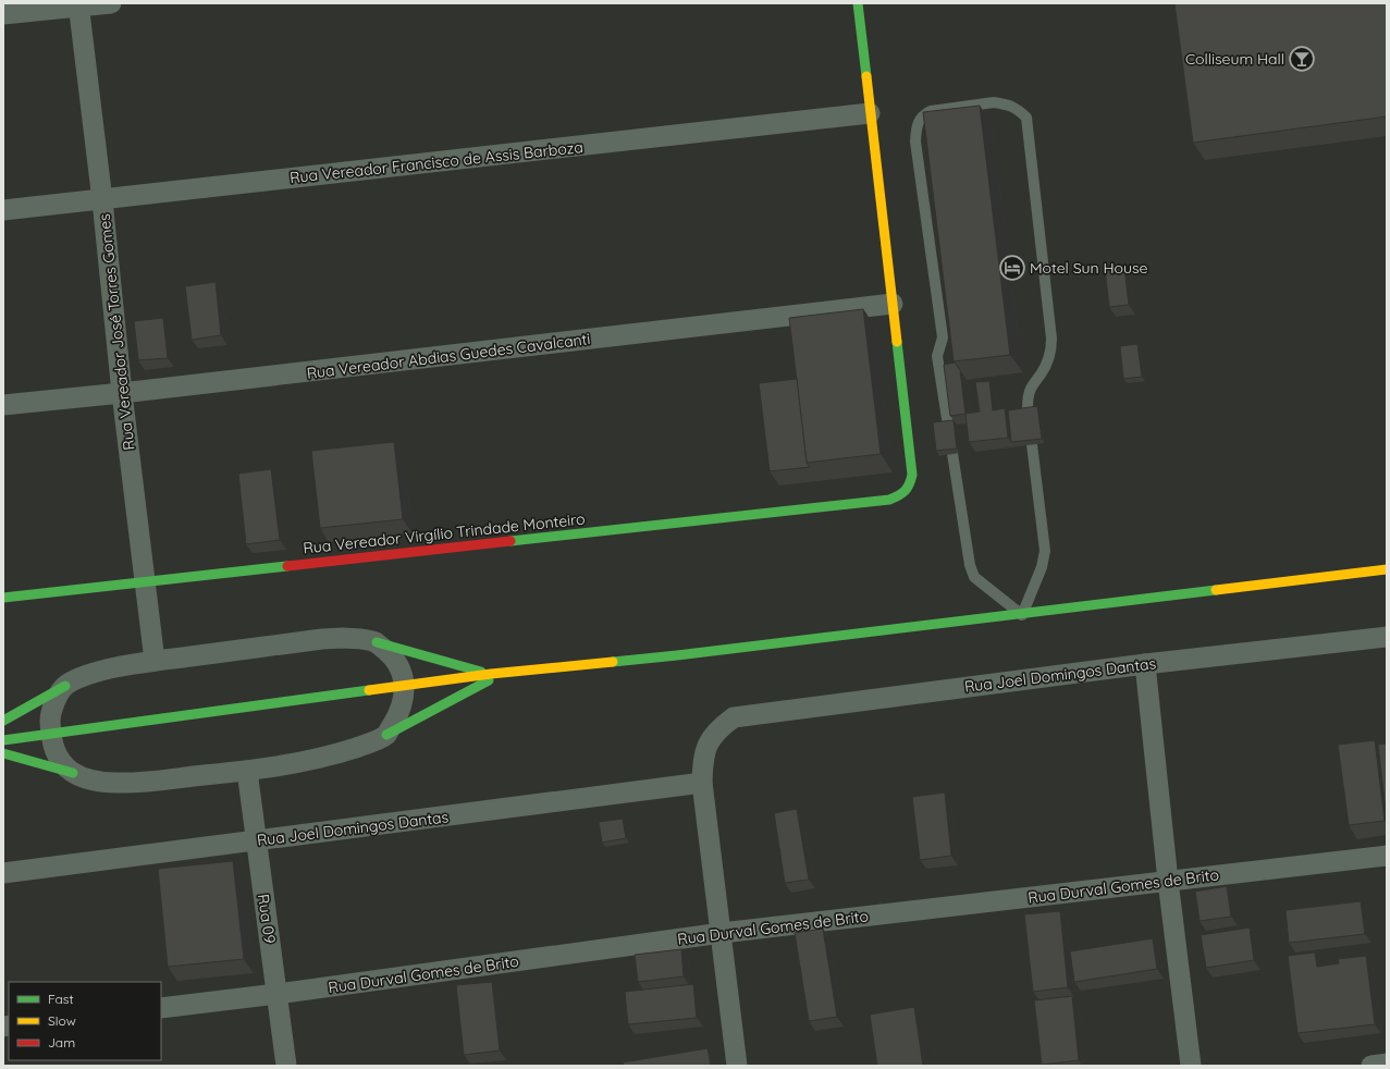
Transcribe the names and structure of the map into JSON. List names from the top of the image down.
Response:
{
  "streets": {
    "main road": ["Rua Vereador Virgílio Trindade Monteiro"],
    "street": [
      "Rua Vereador Francisco de Assis Barboza",
      "Rua Vereador José Torres Gomes",
      "Rua Vereador Abdias Guedes Cavalcanti",
      "Rua Joel Domingos Dantas",
      "Rua Durval Gomes de Brito",
      "Rua 09"
    ]
  },
  "crossings": [
    ["Rua Vereador Francisco de Assis Barboza", "Rua Vereador José Torres Gomes"],
    ["Rua Vereador José Torres Gomes", "Rua Vereador Abdias Guedes Cavalcanti"],
    ["Rua Vereador José Torres Gomes", "Rua Vereador Virgílio Trindade Monteiro"],
    ["Rua Vereador Abdias Guedes Cavalcanti", "Rua Vereador Virgílio Trindade Monteiro"],
    ["Rua Joel Domingos Dantas", "Rua 09"],
    ["Rua Durval Gomes de Brito", "Rua 09"]
  ],
  "places": {
    "bar": ["Colliseum Hall"],
    "hotel": ["Motel Sun House"]
  },
  "legend": ["Fast", "Slow", "Jam"]
}
